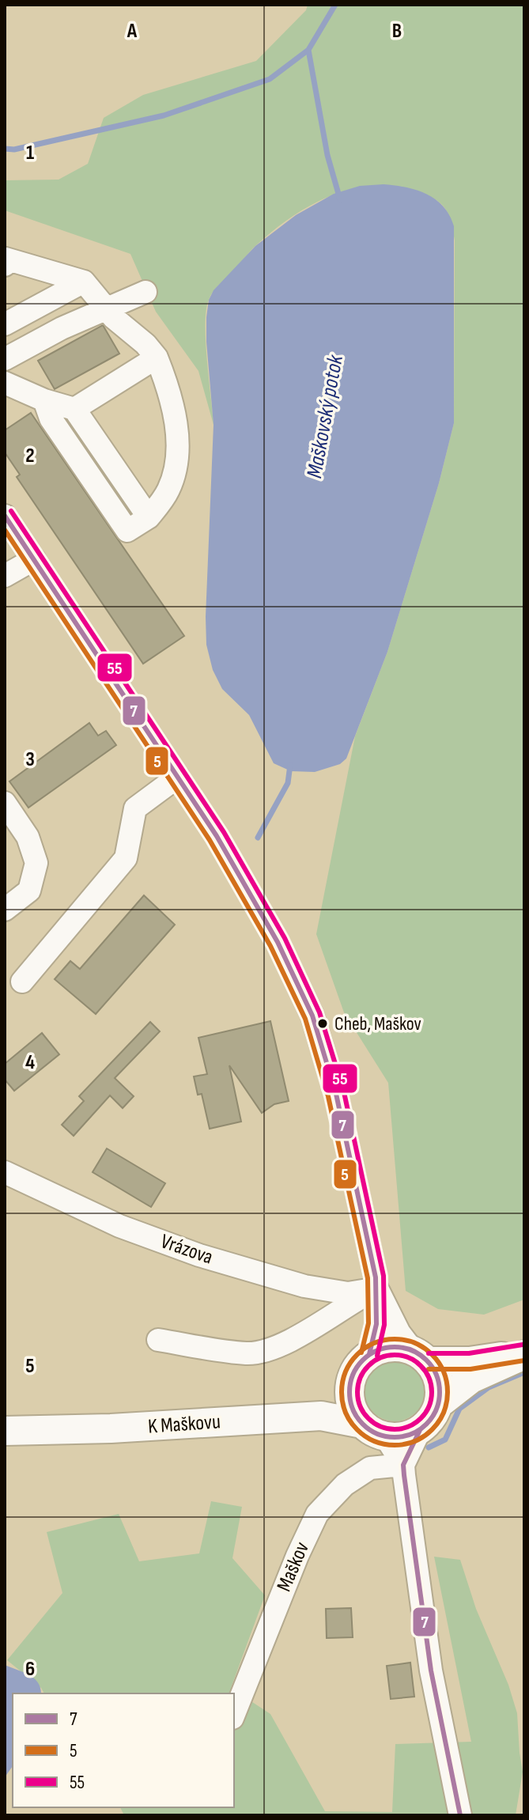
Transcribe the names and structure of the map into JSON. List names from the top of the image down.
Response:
{
  "streets": {
    "main road": ["K Maškovu"],
    "street": ["Vrázova", "Maškov"]
  },
  "water": ["Maškovský potok"],
  "places": ["Cheb, Maškov"],
  "lines": ["transit line 55", "transit line 7", "transit line 5"],
  "legend": ["7", "5", "55"],
  "grid": {
    "columns": ["A", "B"],
    "rows": [
      "1",
      "2",
      "3",
      "4",
      "5",
      "6"
    ]
  }
}
